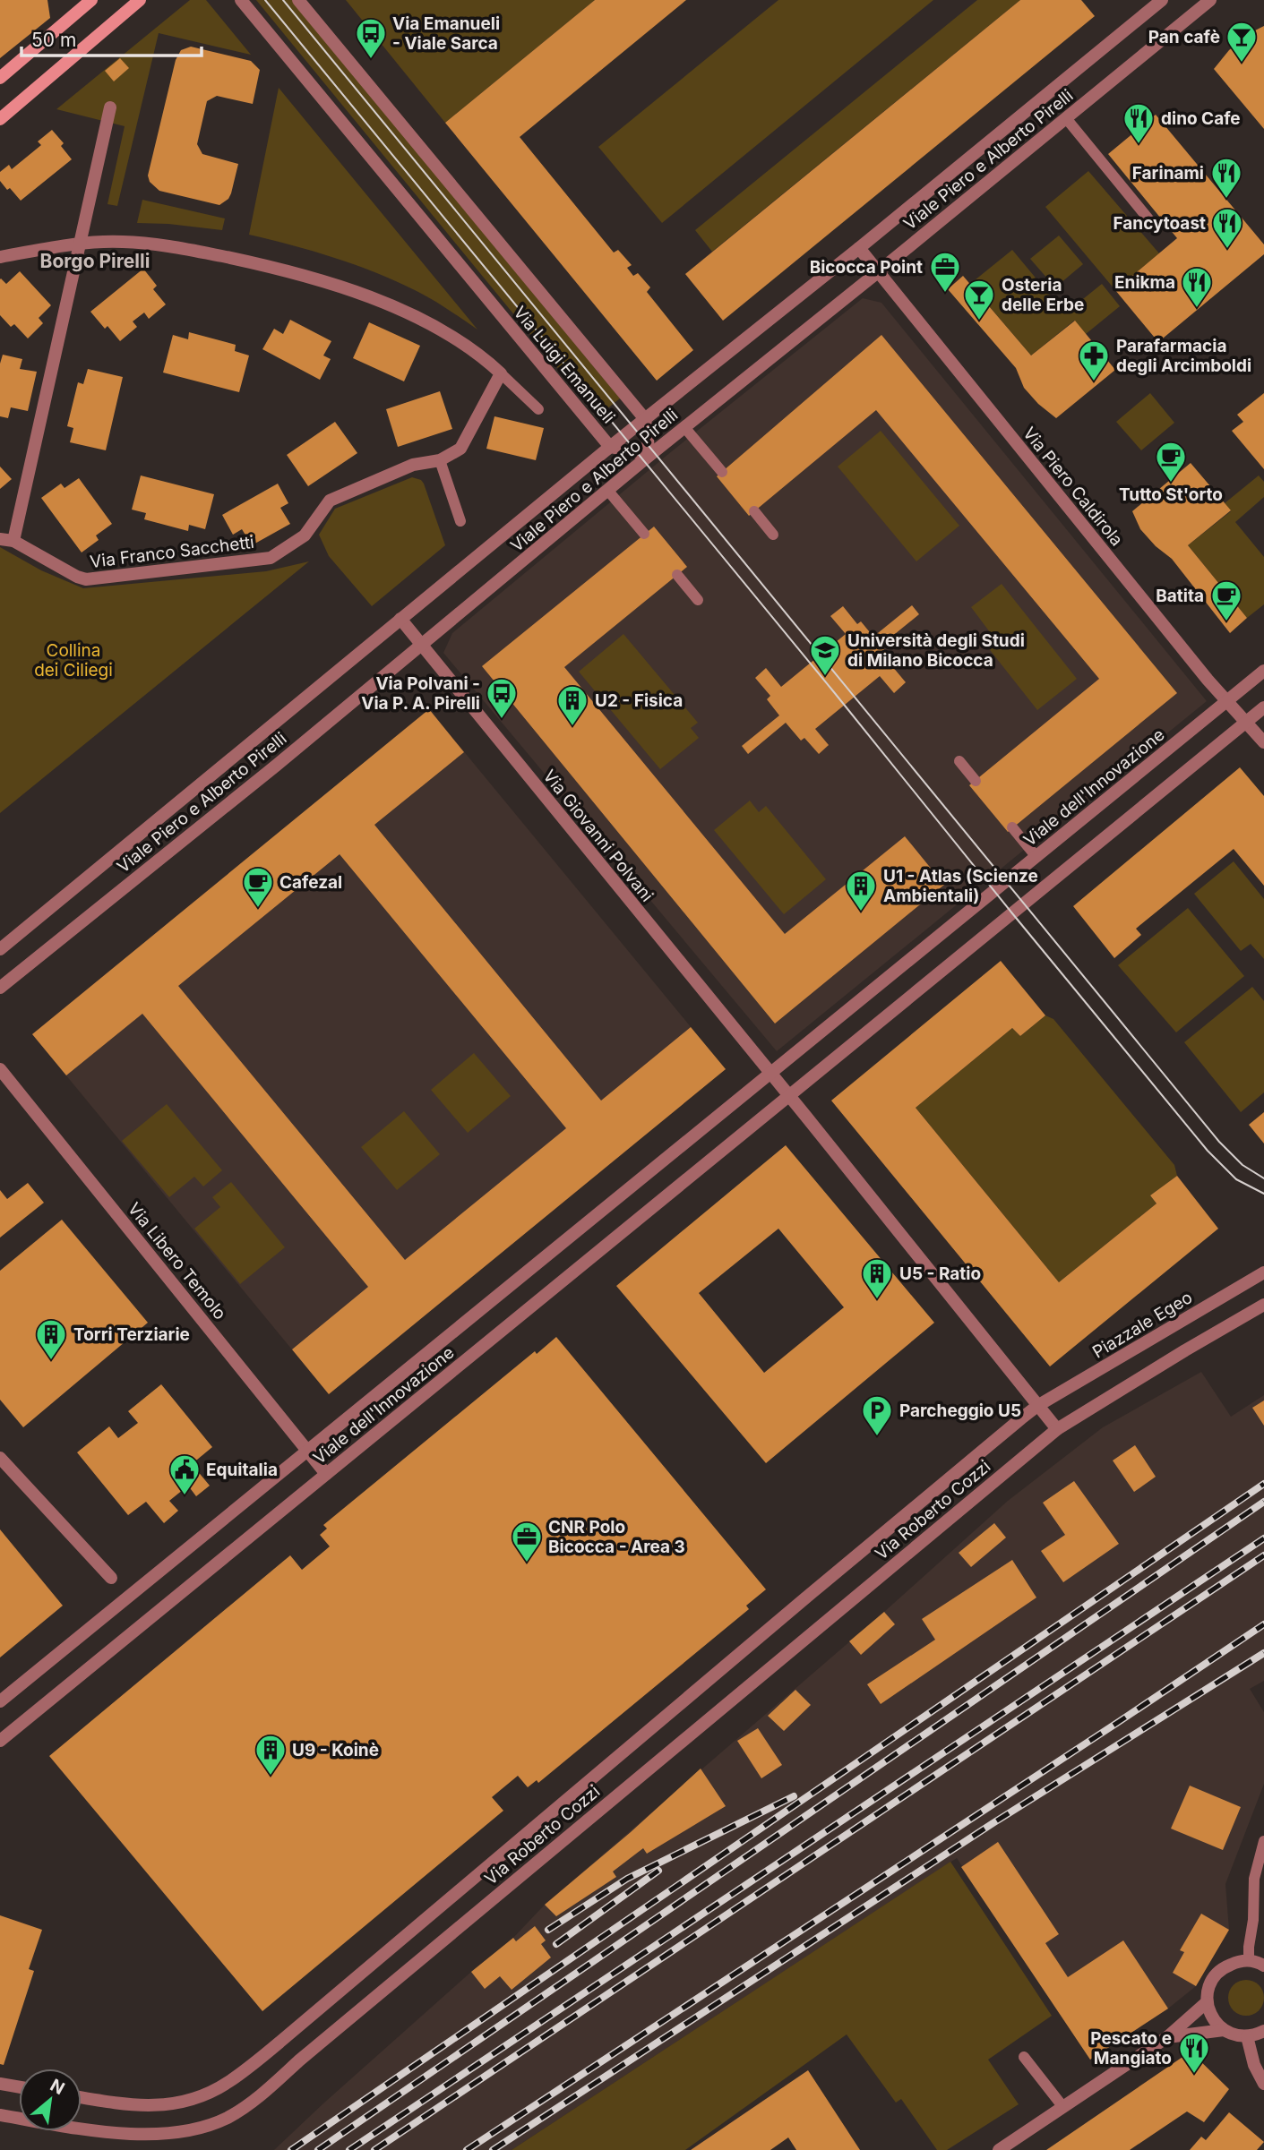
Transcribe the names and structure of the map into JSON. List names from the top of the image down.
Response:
{
  "streets": {
    "street": [
      "Viale Piero e Alberto Pirelli",
      "Via Luigi Emanueli",
      "Via Piero Caldirola",
      "Via Franco Sacchetti",
      "Viale dell'Innovazione",
      "Via Giovanni Polvani",
      "Via Libero Temolo",
      "Piazzale Egeo",
      "Via Roberto Cozzi"
    ]
  },
  "crossings": [
    ["Viale Piero e Alberto Pirelli", "Via Luigi Emanueli"],
    ["Viale Piero e Alberto Pirelli", "Via Piero Caldirola"],
    ["Viale Piero e Alberto Pirelli", "Via Giovanni Polvani"],
    ["Via Piero Caldirola", "Viale dell'Innovazione"],
    ["Viale dell'Innovazione", "Via Giovanni Polvani"],
    ["Viale dell'Innovazione", "Via Libero Temolo"],
    ["Piazzale Egeo", "Via Roberto Cozzi"]
  ],
  "districts": ["Borgo Pirelli"],
  "parks": ["Collina dei Ciliegi"],
  "places": {
    "bus stop": ["Via Emanueli - Viale Sarca", "Via Polvani - Via P. A. Pirelli"],
    "bar": ["Pan cafè", "Osteria delle Erbe"],
    "restaurant": [
      "dino Cafe",
      "Farinami",
      "Fancytoast",
      "Enikma",
      "Pescato e Mangiato"
    ],
    "office": ["Bicocca Point", "CNR Polo Bicocca - Area 3"],
    "pharmacy": ["Parafarmacia degli Arcimboldi"],
    "cafe": ["Tutto St'orto", "Batita", "Cafezal"],
    "school or university": ["Università degli Studi di Milano Bicocca"],
    "building": [
      "U2 - Fisica",
      "U1 - Atlas (Scienze Ambientali)",
      "U5 - Ratio",
      "Torri Terziarie",
      "U9 - Koinè"
    ],
    "parking": ["Parcheggio U5"],
    "public building": ["Equitalia"]
  },
  "scale_bar": "50 m",
  "north": "top right"
}
